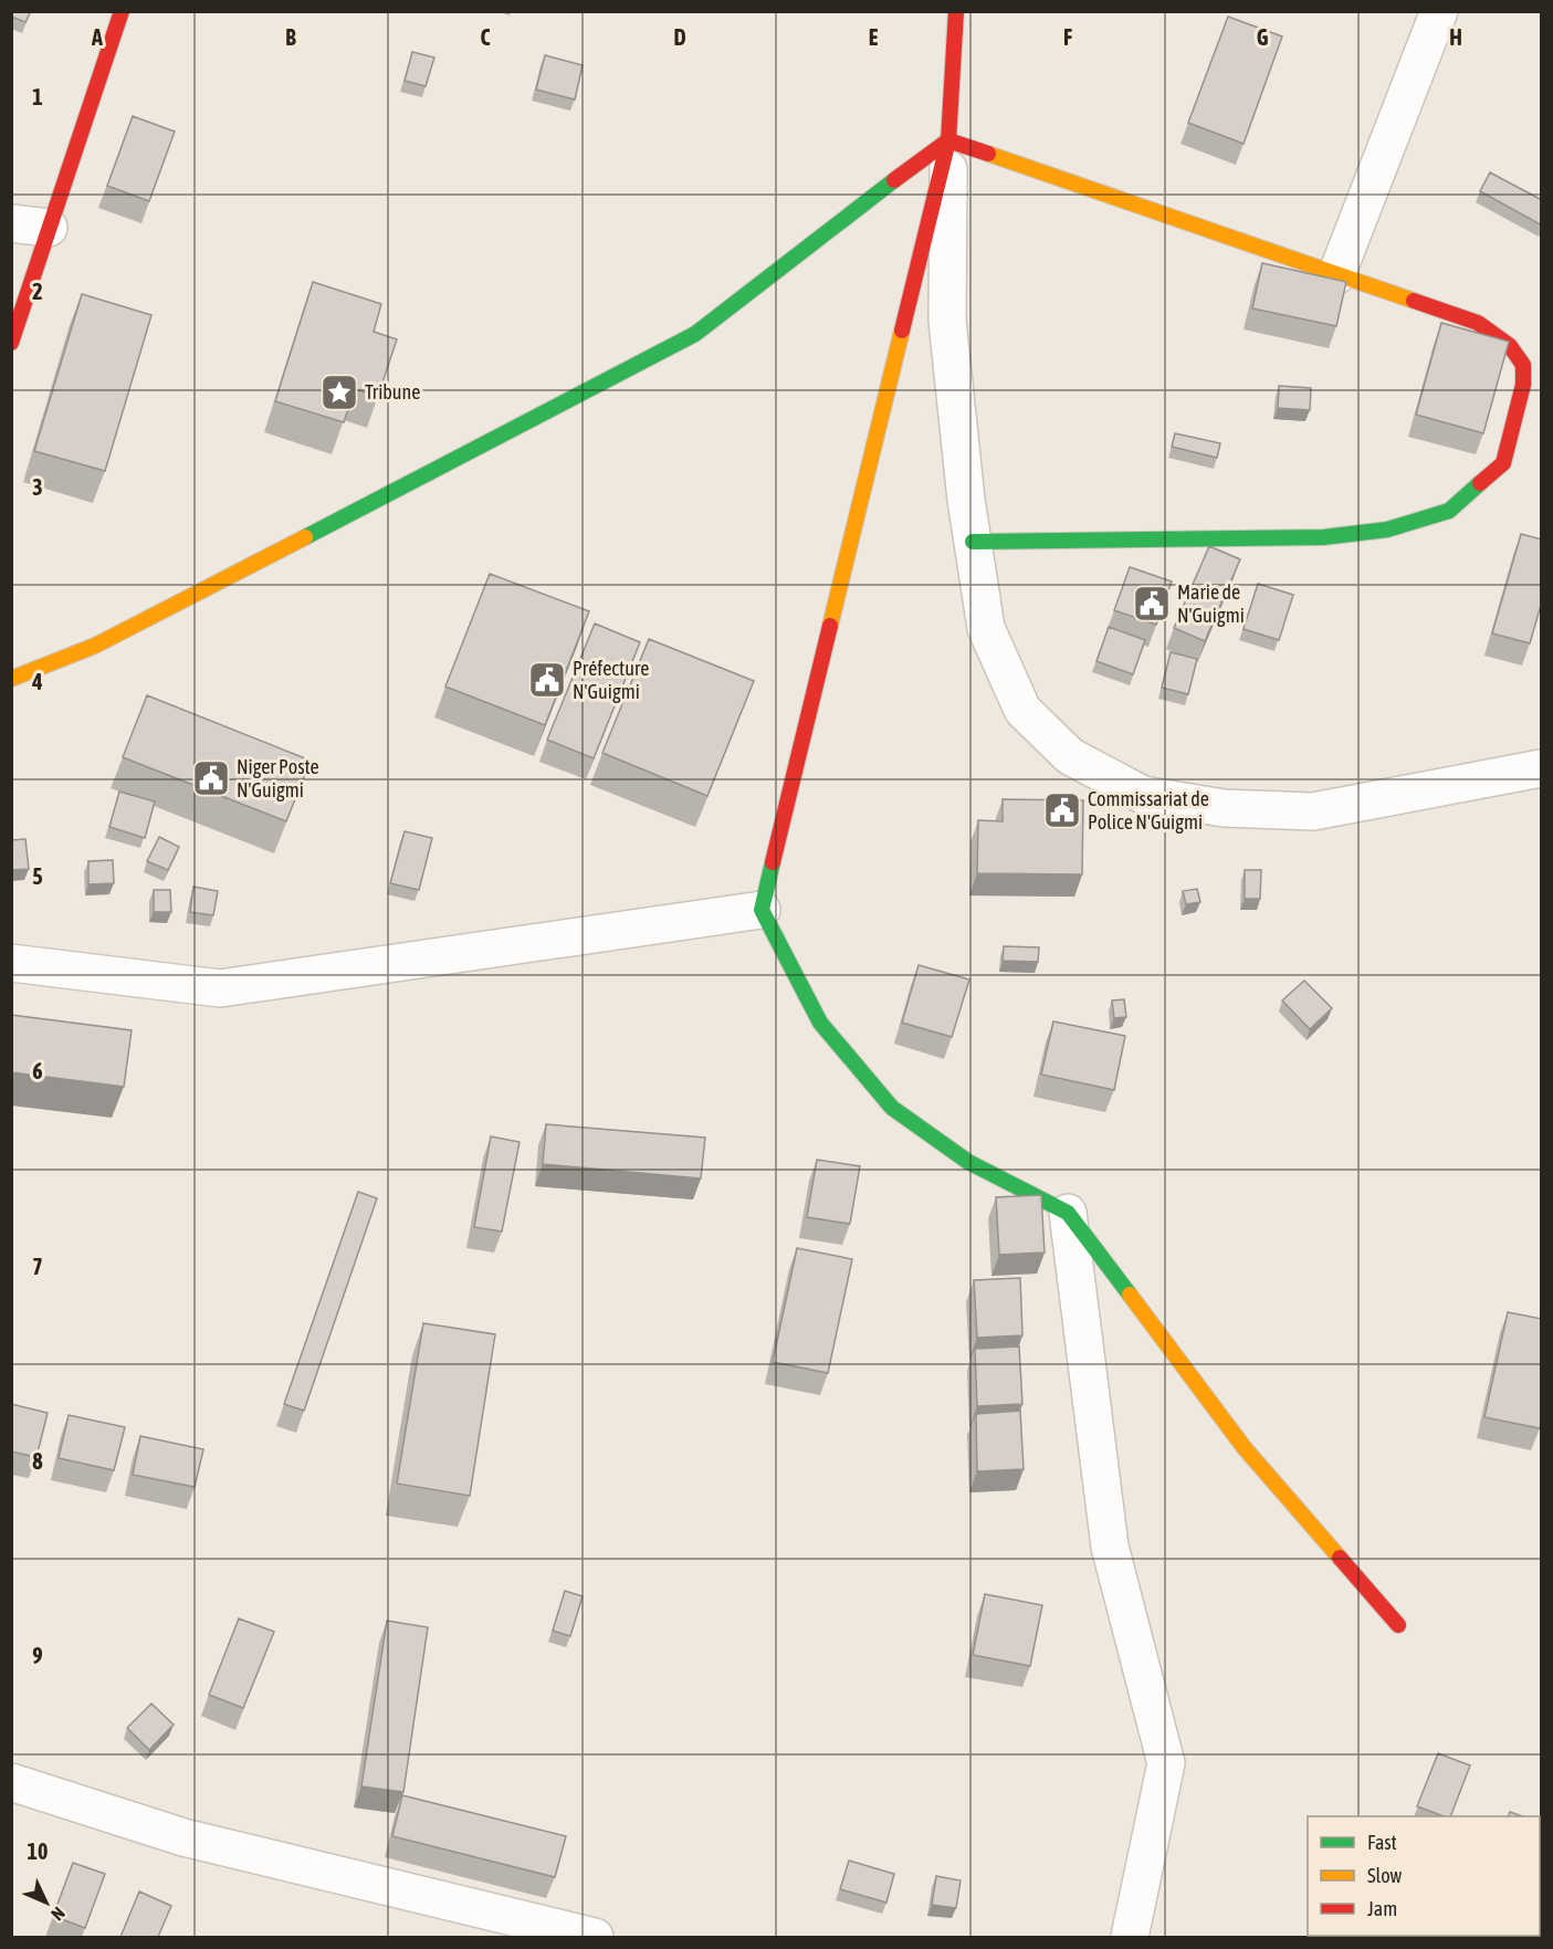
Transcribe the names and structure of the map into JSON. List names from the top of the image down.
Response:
{
  "places": {
    "place": ["Tribune"],
    "public building": [
      "Marie de N'Guigmi",
      "Préfecture N'Guigmi",
      "Niger Poste N'Guigmi",
      "Commissariat de Police N'Guigmi"
    ]
  },
  "legend": ["Fast", "Slow", "Jam"],
  "north": "bottom right",
  "grid": {
    "columns": [
      "A",
      "B",
      "C",
      "D",
      "E",
      "F",
      "G",
      "H"
    ],
    "rows": [
      "1",
      "2",
      "3",
      "4",
      "5",
      "6",
      "7",
      "8",
      "9",
      "10"
    ]
  }
}
